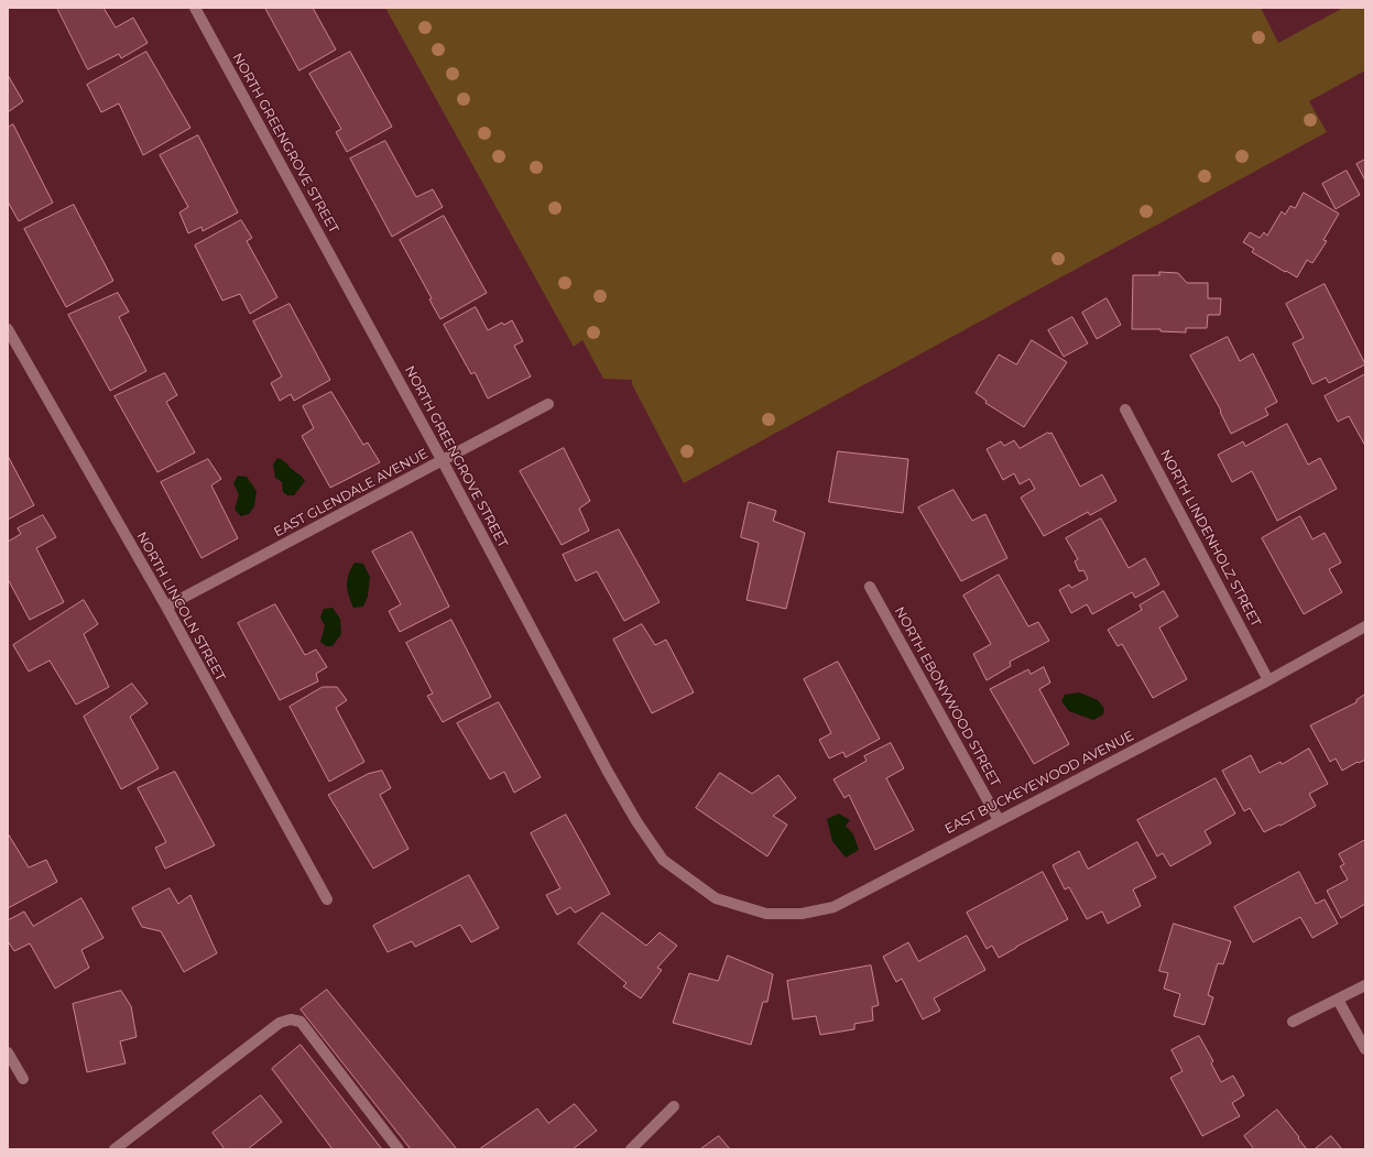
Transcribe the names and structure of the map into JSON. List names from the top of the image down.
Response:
{
  "streets": {
    "street": [
      "NORTH GREENGROVE STREET",
      "EAST GLENDALE AVENUE",
      "NORTH LINDENHOLZ STREET",
      "NORTH LINCOLN STREET",
      "NORTH EBONYWOOD STREET",
      "EAST BUCKEYEWOOD AVENUE"
    ]
  },
  "crossings": [
    ["NORTH GREENGROVE STREET", "EAST GLENDALE AVENUE"],
    ["NORTH GREENGROVE STREET", "EAST BUCKEYEWOOD AVENUE"],
    ["EAST GLENDALE AVENUE", "NORTH LINCOLN STREET"],
    ["NORTH LINDENHOLZ STREET", "EAST BUCKEYEWOOD AVENUE"],
    ["NORTH EBONYWOOD STREET", "EAST BUCKEYEWOOD AVENUE"]
  ]
}
